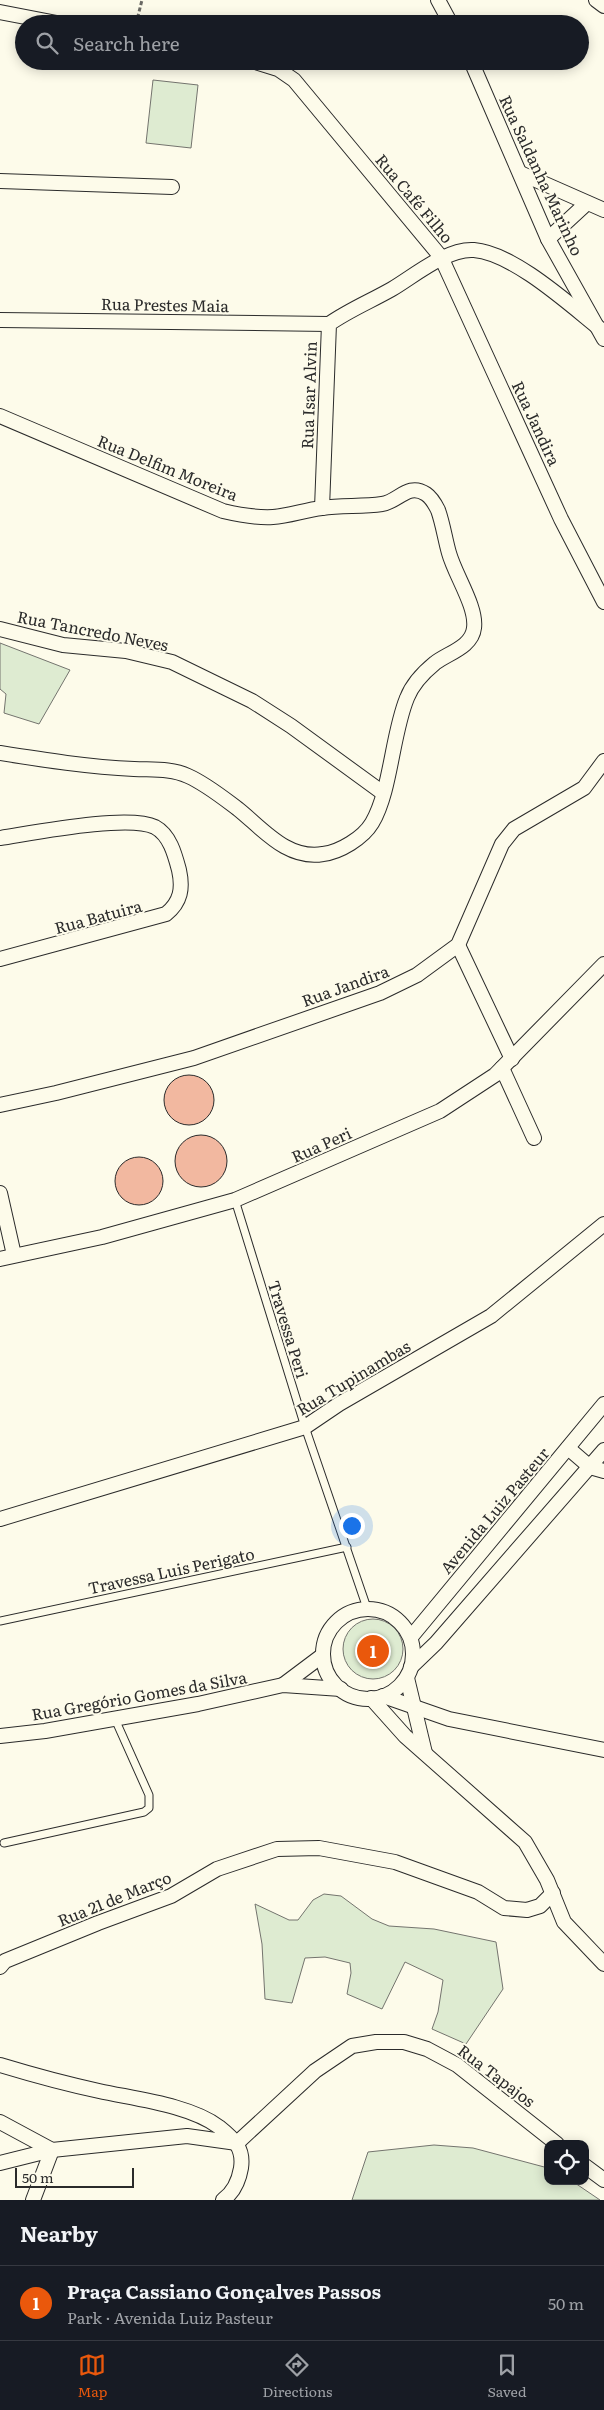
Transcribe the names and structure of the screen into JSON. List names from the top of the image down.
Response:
{
  "streets": {
    "street": [
      "Rua Saldanha Marinho",
      "Rua Café Filho",
      "Rua Prestes Maia",
      "Rua Isar Alvin",
      "Rua Jandira",
      "Rua Delfim Moreira",
      "Rua Tancredo Neves",
      "Rua Batuira",
      "Rua Peri",
      "Rua Tupinambas",
      "Avenida Luiz Pasteur",
      "Rua Gregório Gomes da Silva",
      "Rua 21 de Março",
      "Rua Tapajos"
    ],
    "lane": ["Travessa Peri", "Travessa Luis Perigato"]
  },
  "crossings": [
    ["Rua Saldanha Marinho", "Rua Café Filho"],
    ["Rua Café Filho", "Rua Isar Alvin"],
    ["Rua Café Filho", "Rua Jandira"],
    ["Rua Prestes Maia", "Rua Isar Alvin"],
    ["Rua Isar Alvin", "Rua Jandira"],
    ["Rua Isar Alvin", "Rua Delfim Moreira"],
    ["Rua Delfim Moreira", "Rua Tancredo Neves"],
    ["Rua Peri", "Travessa Peri"],
    ["Travessa Peri", "Rua Tupinambas"],
    ["Travessa Peri", "Avenida Luiz Pasteur"],
    ["Travessa Peri", "Travessa Luis Perigato"],
    ["Travessa Peri", "Rua Gregório Gomes da Silva"],
    ["Avenida Luiz Pasteur", "Rua Gregório Gomes da Silva"]
  ],
  "scale_bar": "50 m",
  "page": {
    "search": "Search here",
    "pins": "1",
    "scale": "50 m",
    "heading": "Nearby",
    "list": [
      {
        "mark": "1",
        "name": "Praça Cassiano Gonçalves Passos",
        "note": "Park · Avenida Luiz Pasteur",
        "value": "50 m"
      }
    ],
    "nav": ["Map", "Directions", "Saved"]
  }
}
